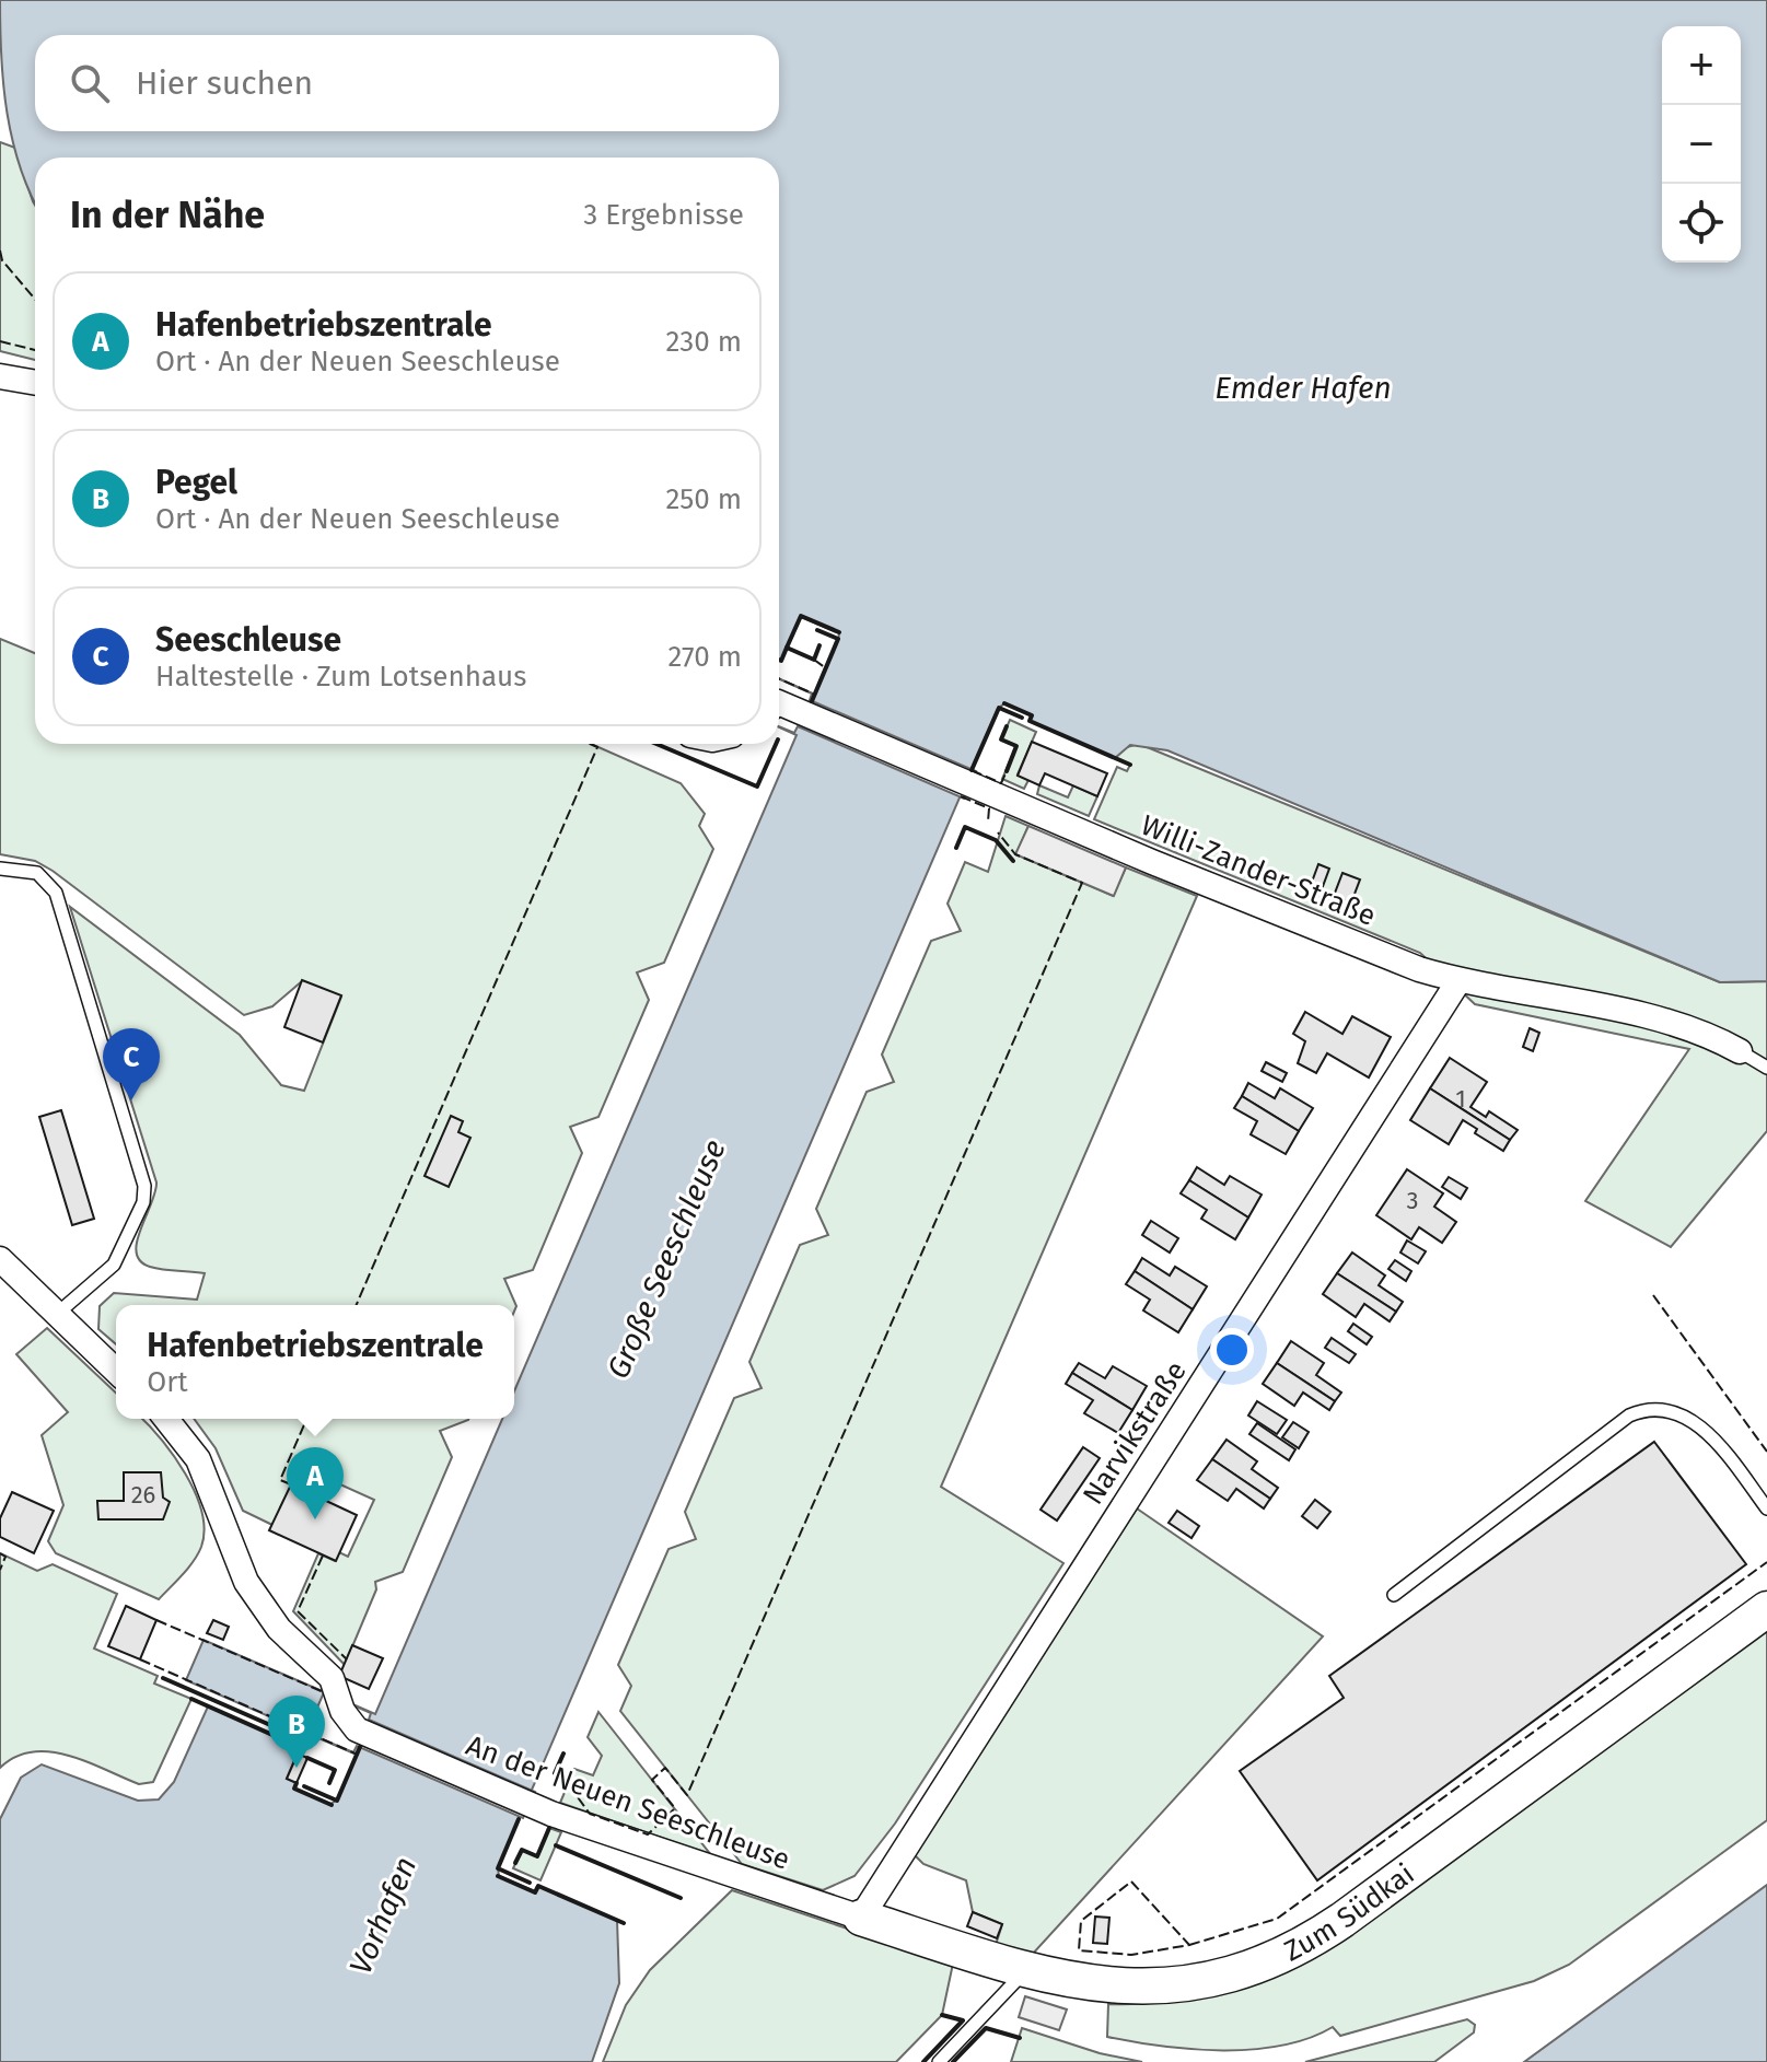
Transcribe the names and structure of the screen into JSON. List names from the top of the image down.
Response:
{
  "streets": {
    "street": [
      "Willi-Zander-Straße",
      "Narvikstraße",
      "An der Neuen Seeschleuse",
      "Zum Südkai"
    ]
  },
  "crossings": [
    ["Willi-Zander-Straße", "Narvikstraße"],
    ["Narvikstraße", "An der Neuen Seeschleuse"],
    ["Narvikstraße", "Zum Südkai"],
    ["An der Neuen Seeschleuse", "Zum Südkai"]
  ],
  "water": ["Emder Hafen", "Große Seeschleuse", "Vorhafen"],
  "house_numbers": ["1", "3", "26"],
  "page": {
    "map_buttons": ["+", "−"],
    "search": "Hier suchen",
    "heading": ["In der Nähe", "3 Ergebnisse"],
    "list": [
      {
        "mark": "A",
        "name": "Hafenbetriebszentrale",
        "note": "Ort · An der Neuen Seeschleuse",
        "value": "230 m"
      },
      {
        "mark": "B",
        "name": "Pegel",
        "note": "Ort · An der Neuen Seeschleuse",
        "value": "250 m"
      },
      {
        "mark": "C",
        "name": "Seeschleuse",
        "note": "Haltestelle · Zum Lotsenhaus",
        "value": "270 m"
      }
    ],
    "pins": ["C", "A", "B"],
    "popup": ["Hafenbetriebszentrale", "Ort"]
  }
}
